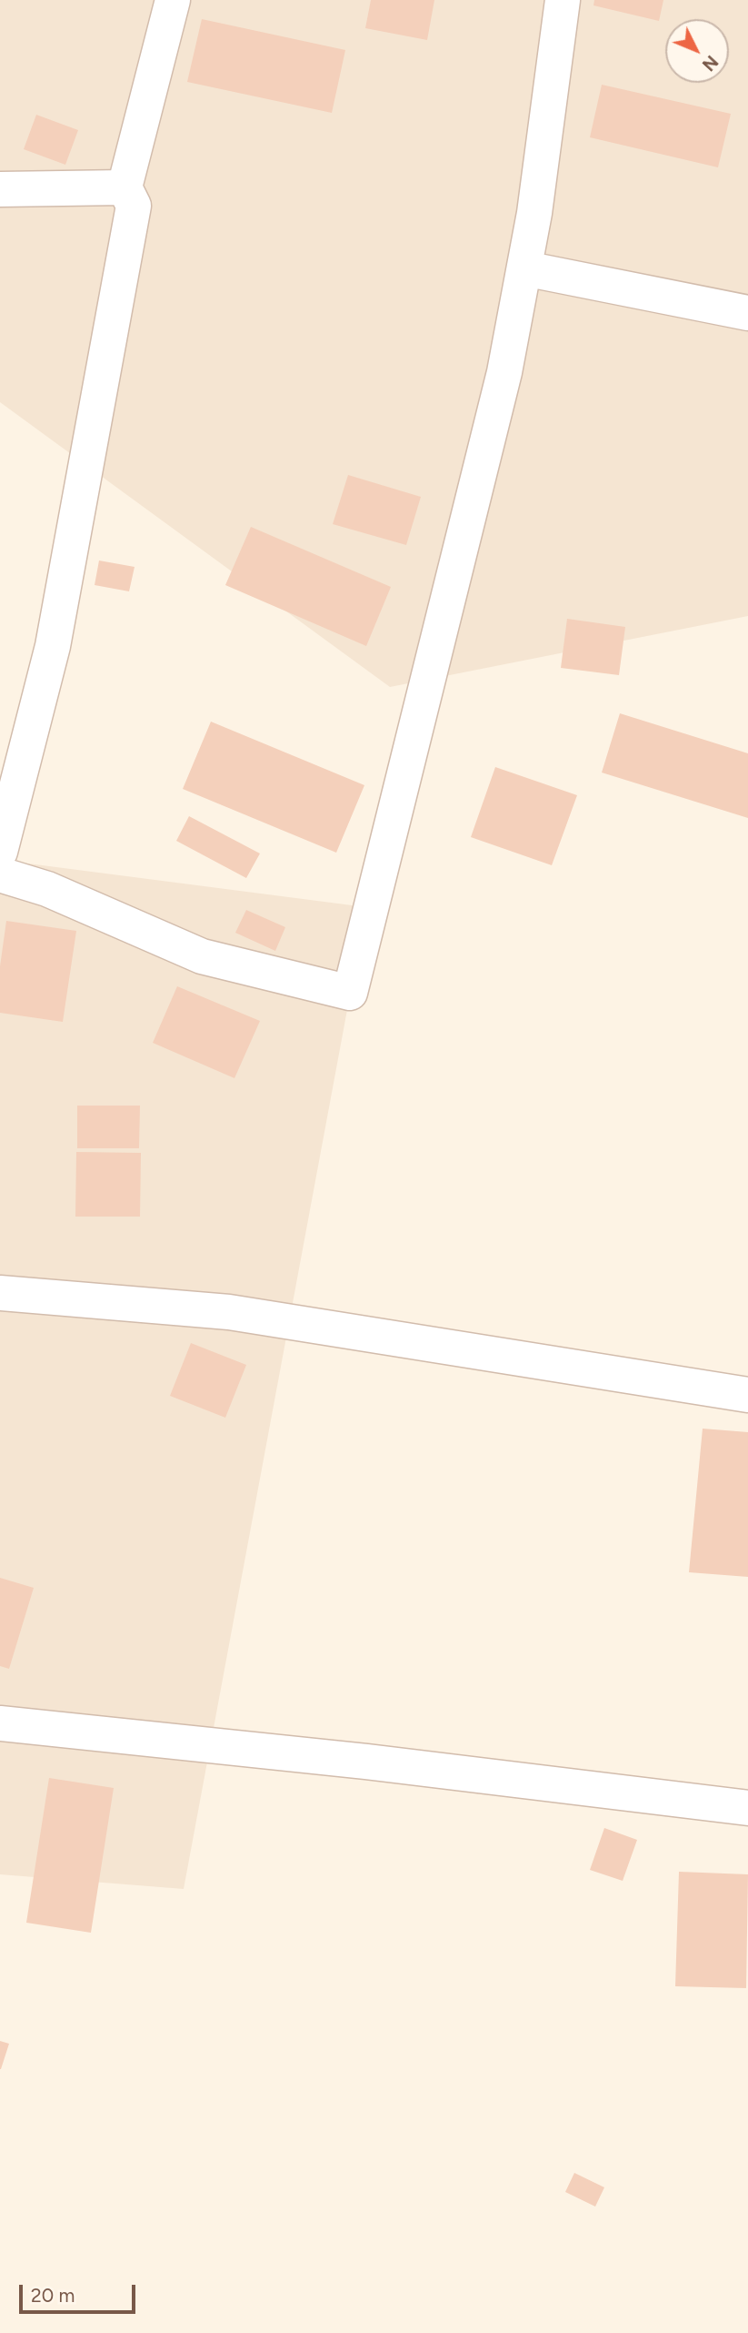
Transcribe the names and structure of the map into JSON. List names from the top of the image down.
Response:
{
  "scale_bar": "20 m",
  "north": "bottom right"
}
